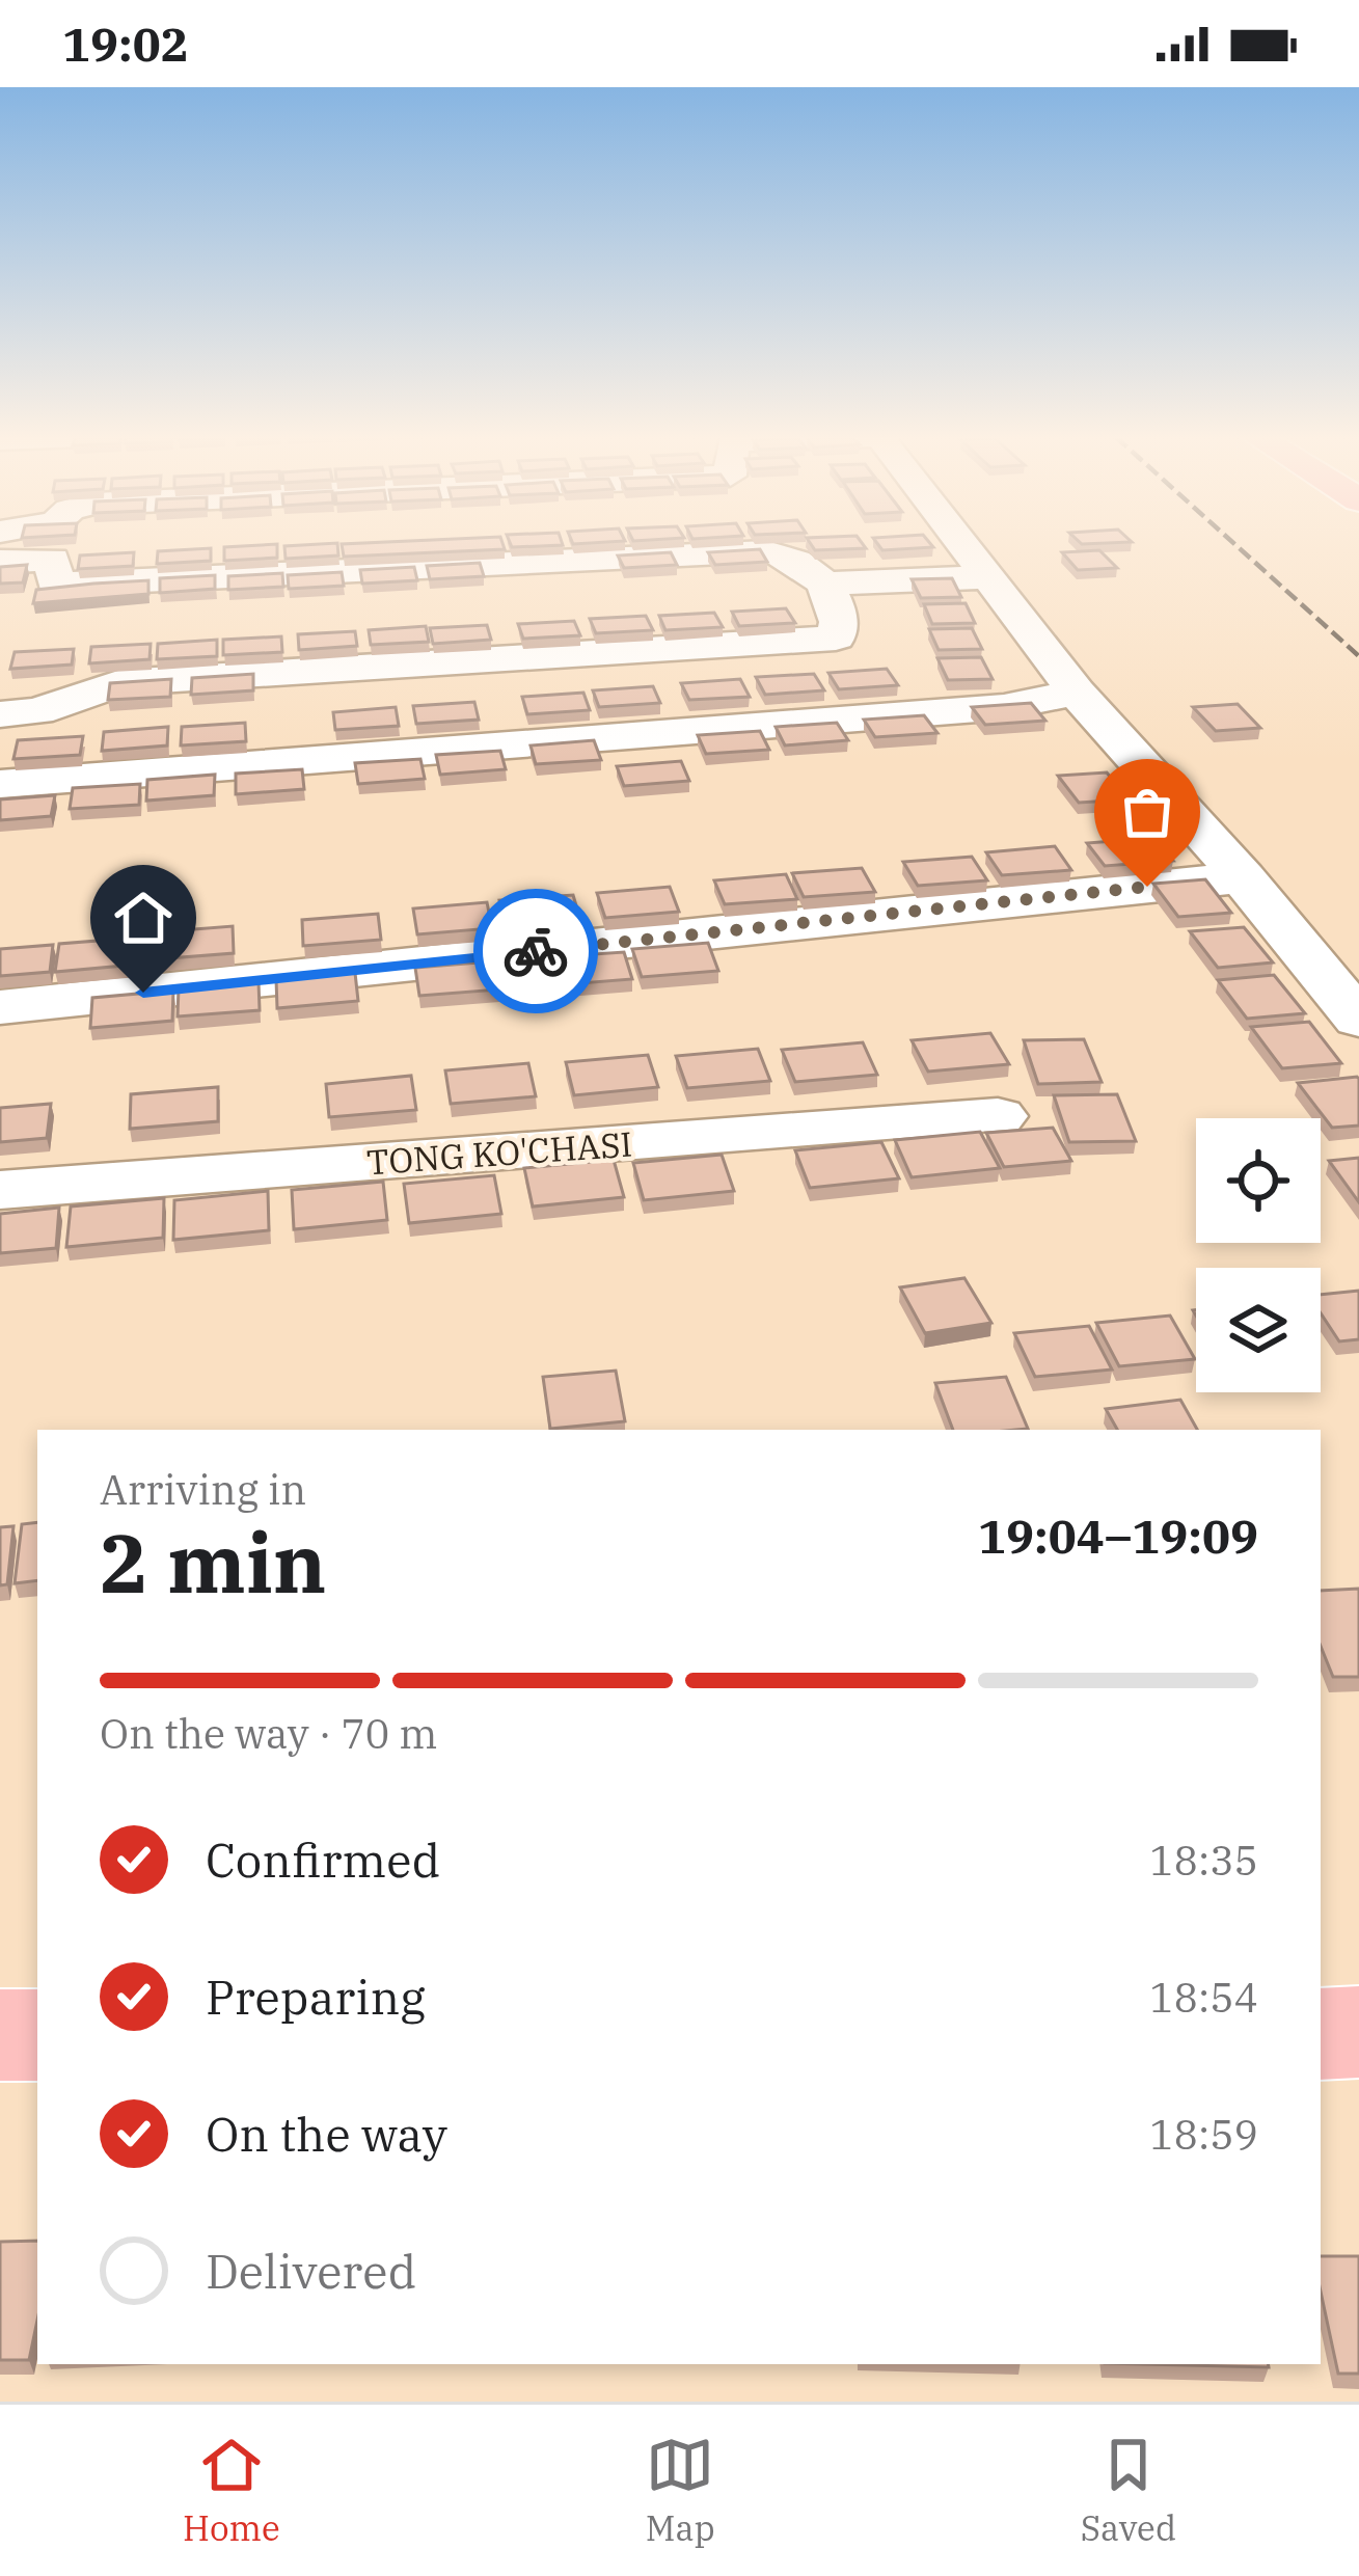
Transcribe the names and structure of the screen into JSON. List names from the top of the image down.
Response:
{
  "streets": {
    "street": ["TONG KO'CHASI"]
  },
  "page": {
    "status": "19:02",
    "heading": ["2 min", "Arriving in", "19:04–19:09"],
    "bar": "On the way · 70 m",
    "list": [
      ["Confirmed", "18:35"],
      ["Preparing", "18:54"],
      ["On the way", "18:59"],
      "Delivered"
    ],
    "tabs": ["Home", "Map", "Saved"]
  }
}
